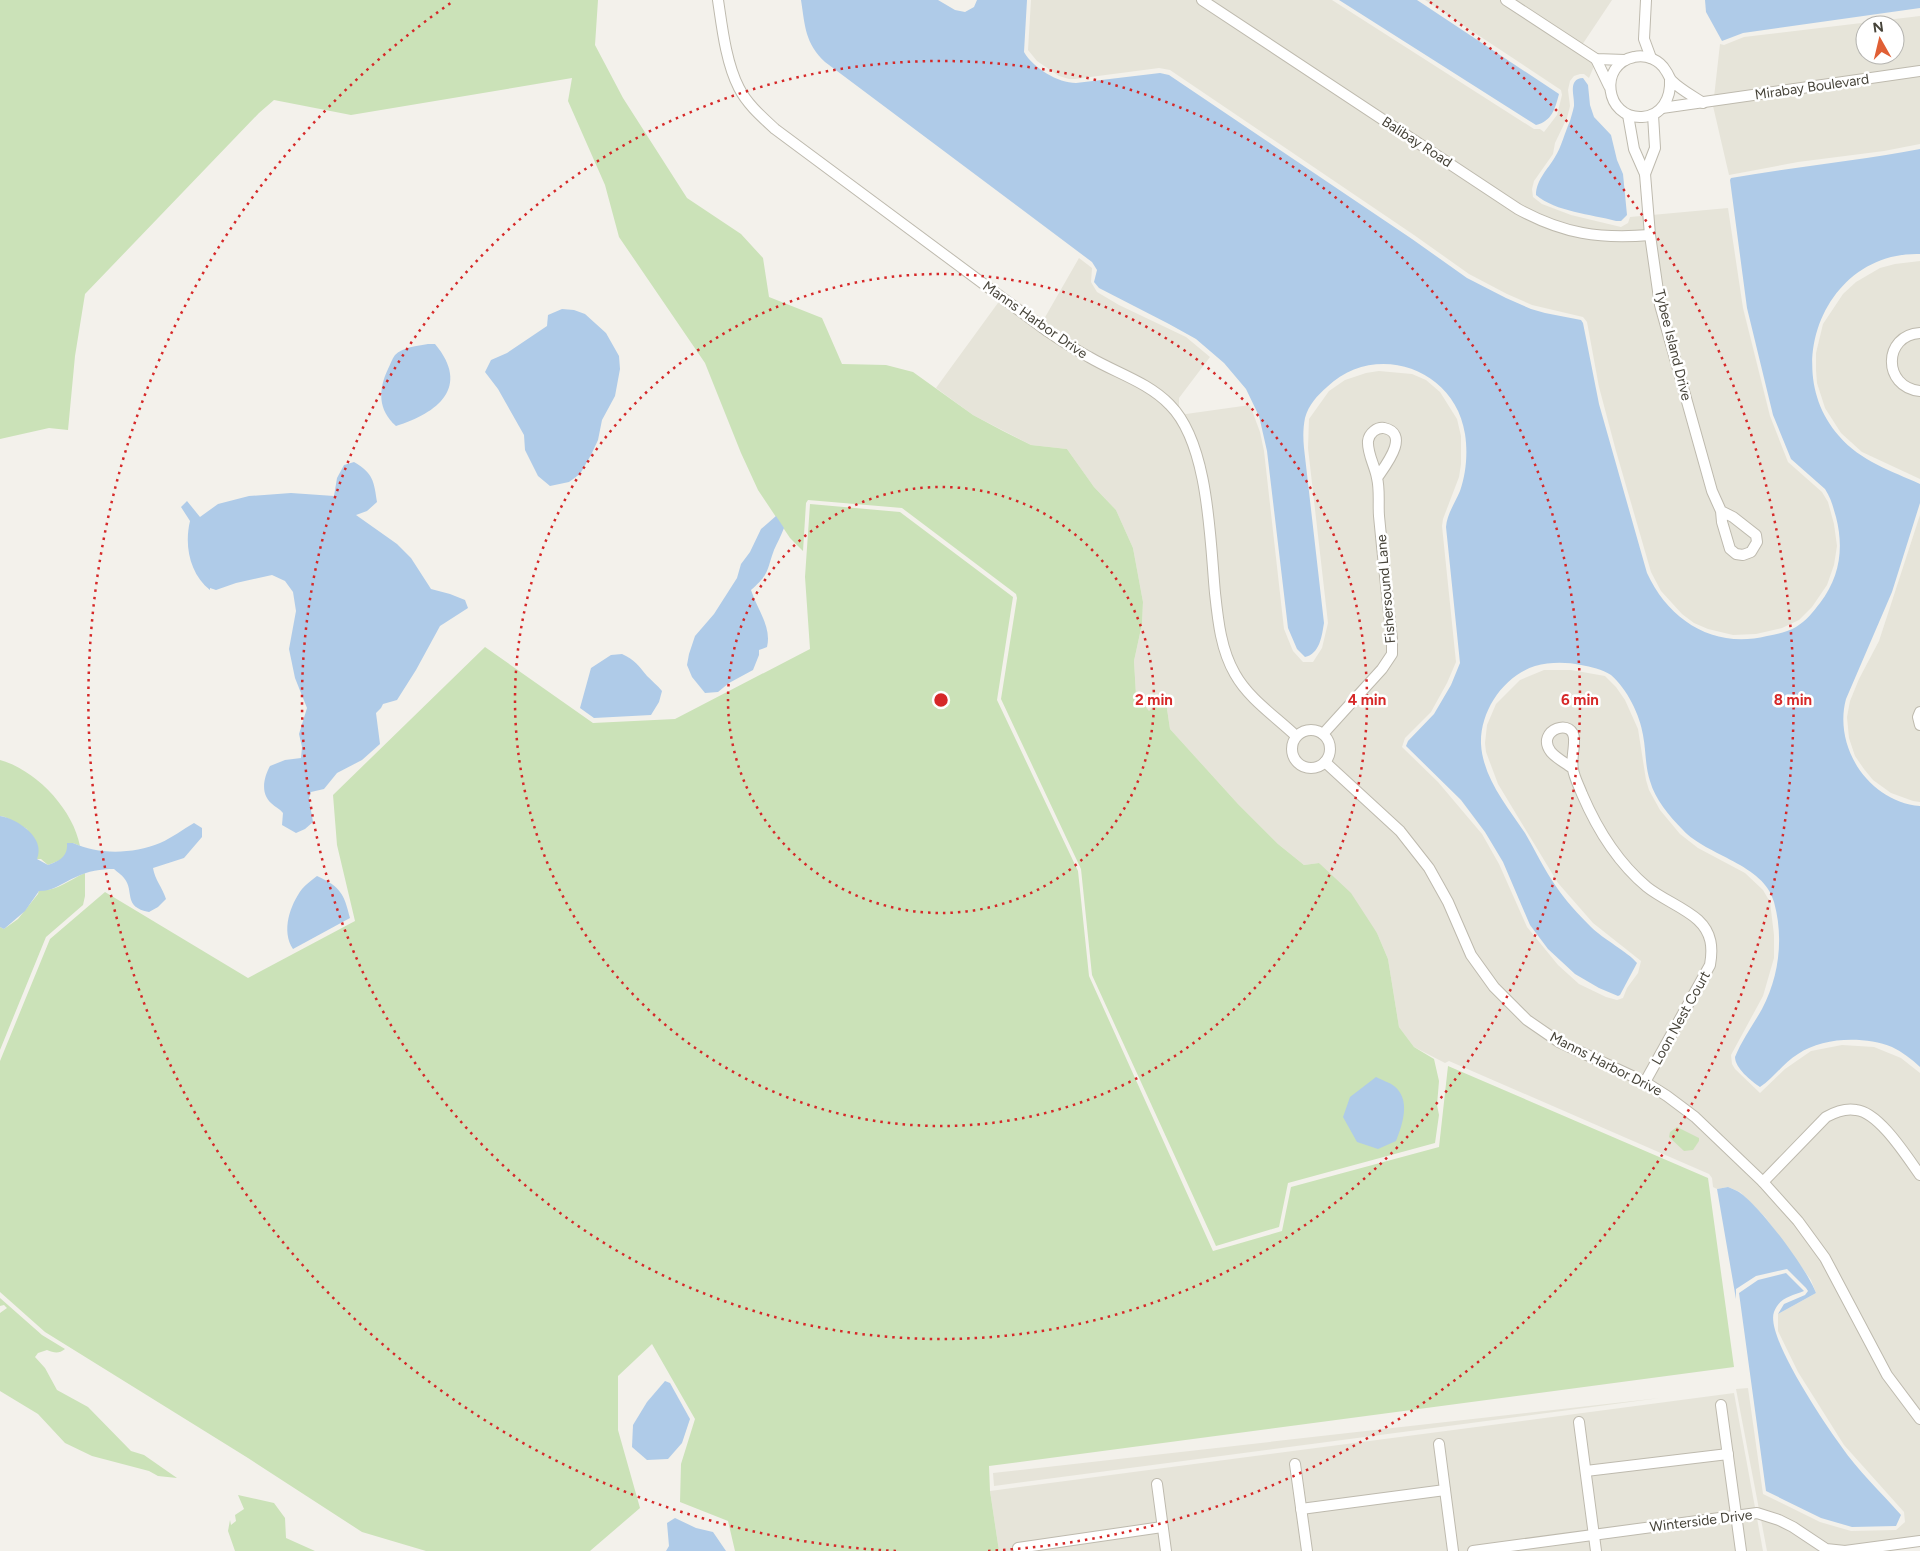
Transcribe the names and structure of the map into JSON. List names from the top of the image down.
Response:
{
  "streets": {
    "street": [
      "Mirabay Boulevard",
      "Balibay Road",
      "Manns Harbor Drive",
      "Tybee Island Drive",
      "Fishersound Lane",
      "Loon Nest Court",
      "Winterside Drive"
    ]
  },
  "crossings": [
    ["Mirabay Boulevard", "Tybee Island Drive"],
    ["Balibay Road", "Tybee Island Drive"],
    ["Manns Harbor Drive", "Fishersound Lane"],
    ["Manns Harbor Drive", "Loon Nest Court"]
  ],
  "north": "top",
  "rings": [
    "2 min",
    "4 min",
    "6 min",
    "8 min"
  ]
}
